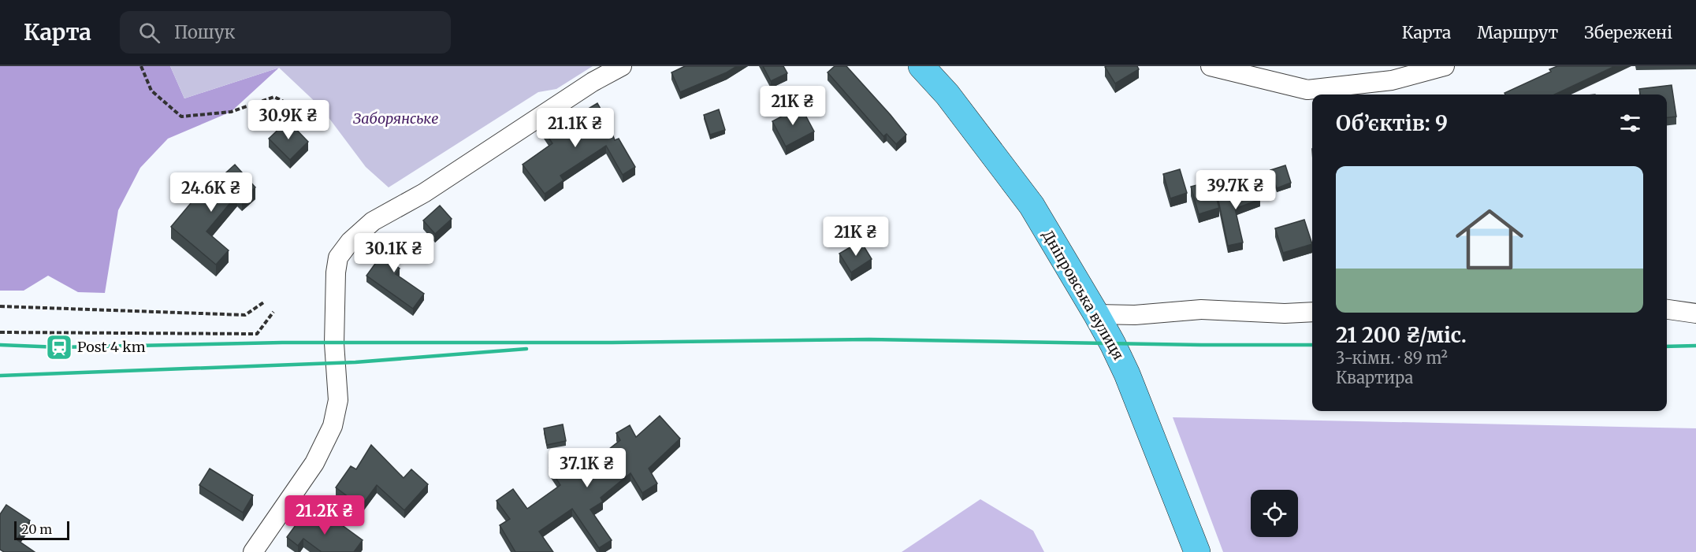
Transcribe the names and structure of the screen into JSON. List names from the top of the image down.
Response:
{
  "streets": {
    "highway": ["Дніпровська вулиця"]
  },
  "parks": ["Заборянське"],
  "places": {
    "station": ["Post 4 km"]
  },
  "scale_bar": "20 m",
  "page": {
    "header": "Карта",
    "search": "Пошук",
    "nav": ["Карта", "Маршрут", "Збережені"],
    "price": [
      "21K ₴",
      "30.9K ₴",
      "21.1K ₴",
      "39.7K ₴",
      "24.6K ₴",
      "21K ₴",
      "30.1K ₴",
      "37.1K ₴",
      "21.2K ₴"
    ],
    "heading": "Об’єктів: 9",
    "list": [
      {
        "name": "21 200 ₴/міс.",
        "note": "3-кімн. · 89 m² · Квартира"
      }
    ],
    "scale": "20 m"
  }
}
